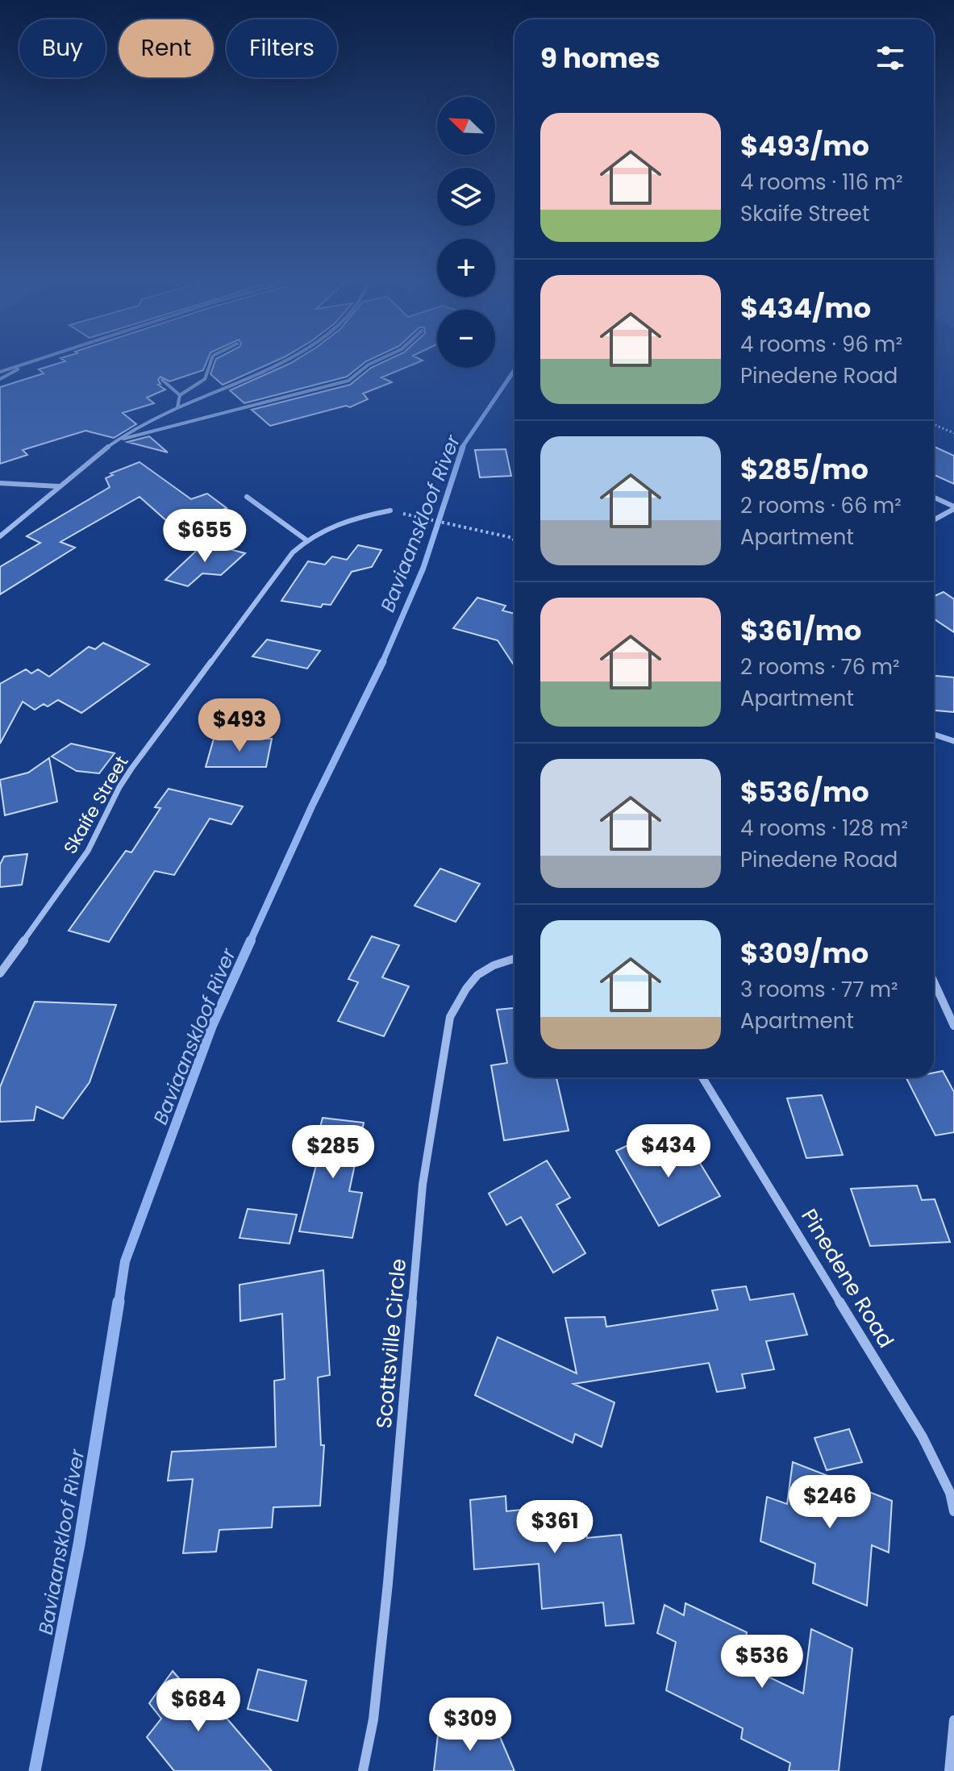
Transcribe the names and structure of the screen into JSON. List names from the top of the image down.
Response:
{
  "streets": {
    "street": ["Skaife Street", "Pinedene Road", "Scottsville Circle"]
  },
  "water": ["Baviaanskloof River"],
  "north": "top left",
  "page": {
    "chip": ["Buy", "Rent", "Filters"],
    "heading": "9 homes",
    "map_buttons": ["+", "−"],
    "list": [
      {
        "name": "$493/mo",
        "note": "4 rooms · 116 m² · Skaife Street"
      },
      {
        "name": "$434/mo",
        "note": "4 rooms · 96 m² · Pinedene Road"
      },
      {
        "name": "$285/mo",
        "note": "2 rooms · 66 m² · Apartment"
      },
      {
        "name": "$361/mo",
        "note": "2 rooms · 76 m² · Apartment"
      },
      {
        "name": "$536/mo",
        "note": "4 rooms · 128 m² · Pinedene Road"
      },
      {
        "name": "$309/mo",
        "note": "3 rooms · 77 m² · Apartment"
      }
    ],
    "price": [
      "$655",
      "$493",
      "$434",
      "$285",
      "$246",
      "$361",
      "$536",
      "$684",
      "$309"
    ]
  }
}
